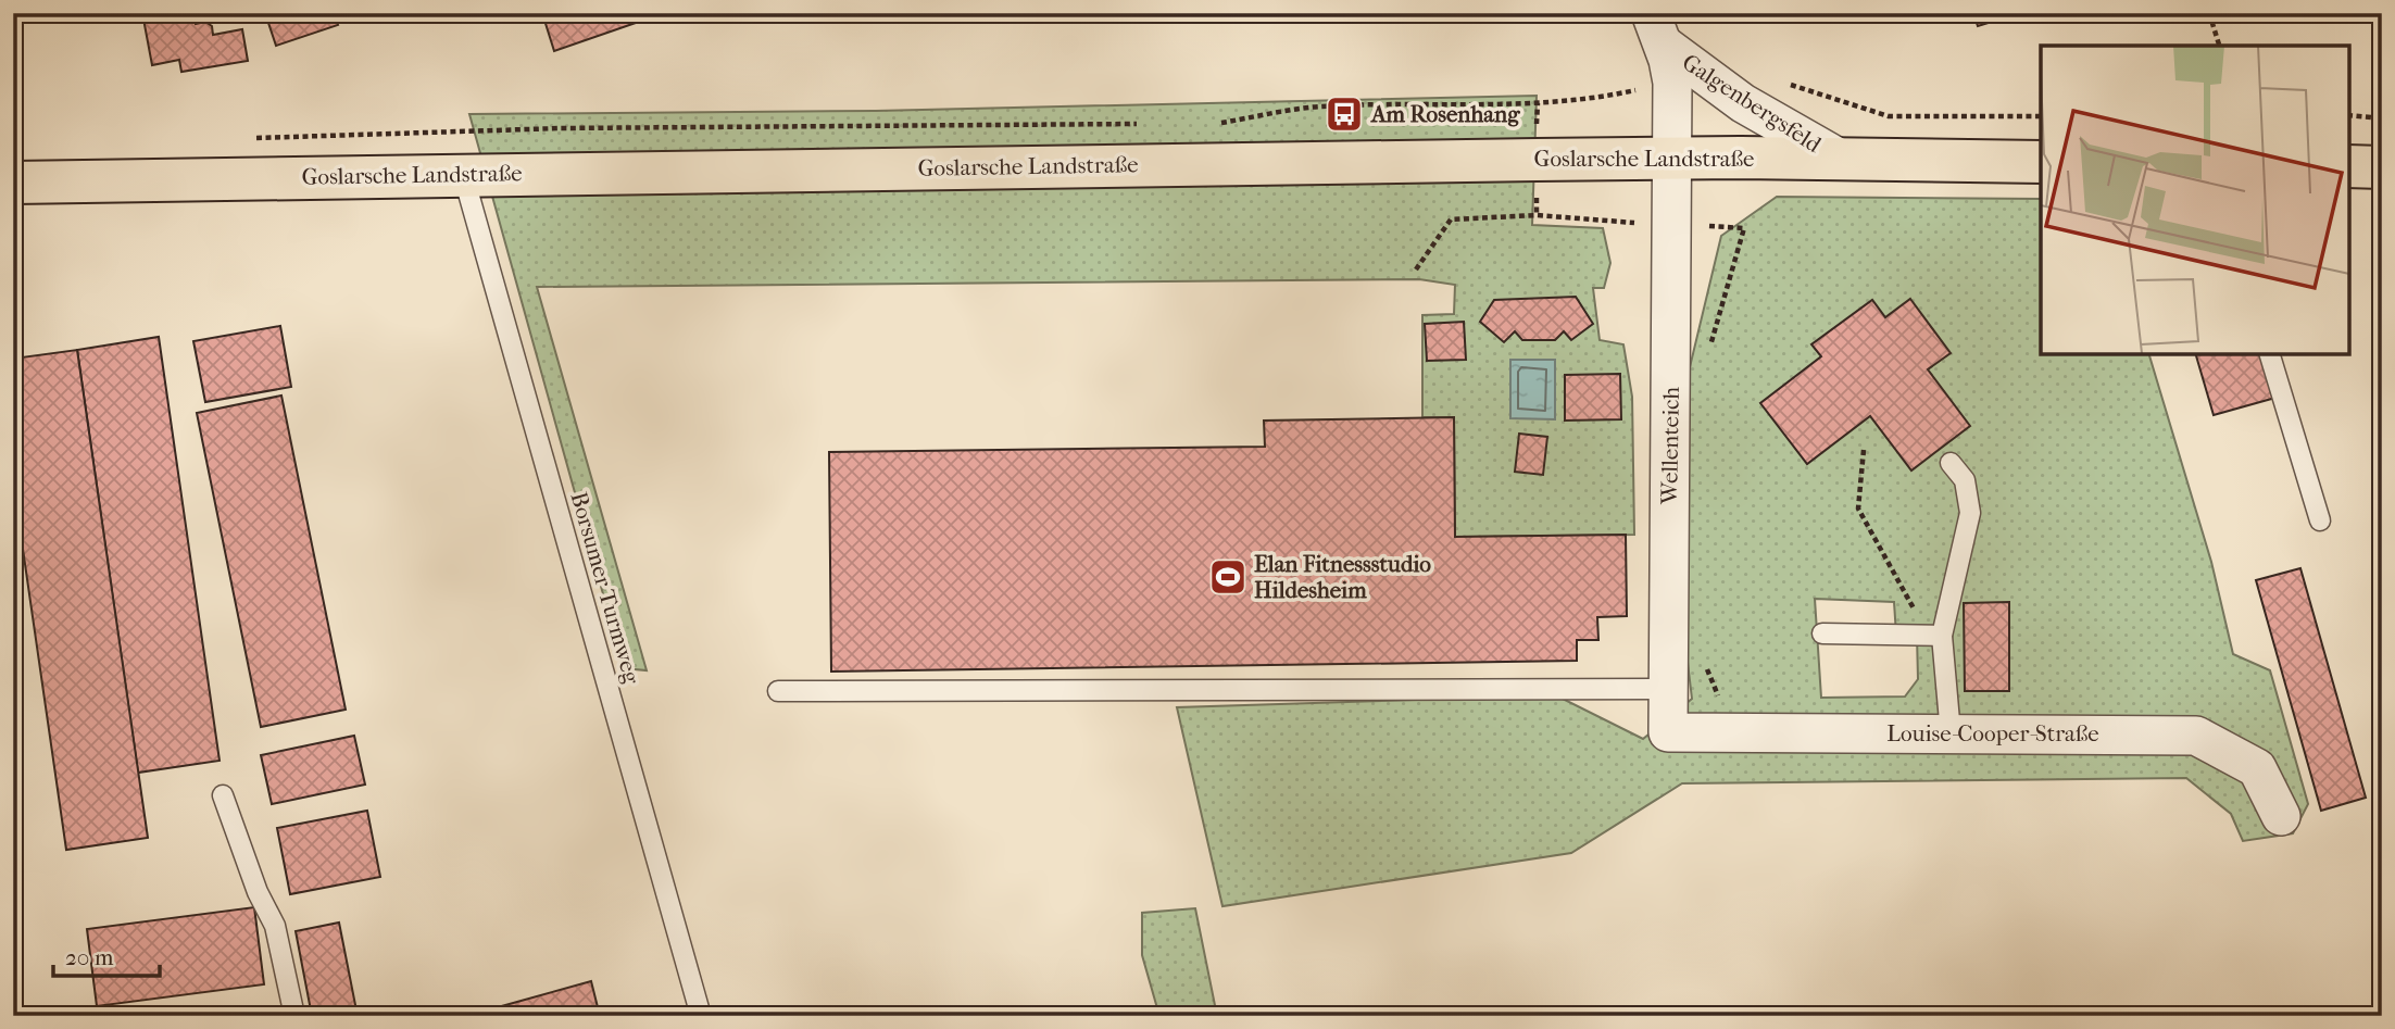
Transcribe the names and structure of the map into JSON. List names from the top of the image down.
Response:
{
  "streets": {
    "main road": ["Goslarsche Landstraße"],
    "street": ["Galgenbergsfeld", "Wellenteich", "Louise-Cooper-Straße"],
    "lane": ["Borsumer Turmweg"]
  },
  "crossings": [
    ["Galgenbergsfeld", "Goslarsche Landstraße"],
    ["Galgenbergsfeld", "Wellenteich"],
    ["Goslarsche Landstraße", "Wellenteich"],
    ["Goslarsche Landstraße", "Borsumer Turmweg"],
    ["Wellenteich", "Louise-Cooper-Straße"]
  ],
  "places": {
    "bus stop": ["Am Rosenhang"],
    "sports": ["Elan Fitnessstudio Hildesheim"]
  },
  "scale_bar": "20 m"
}
